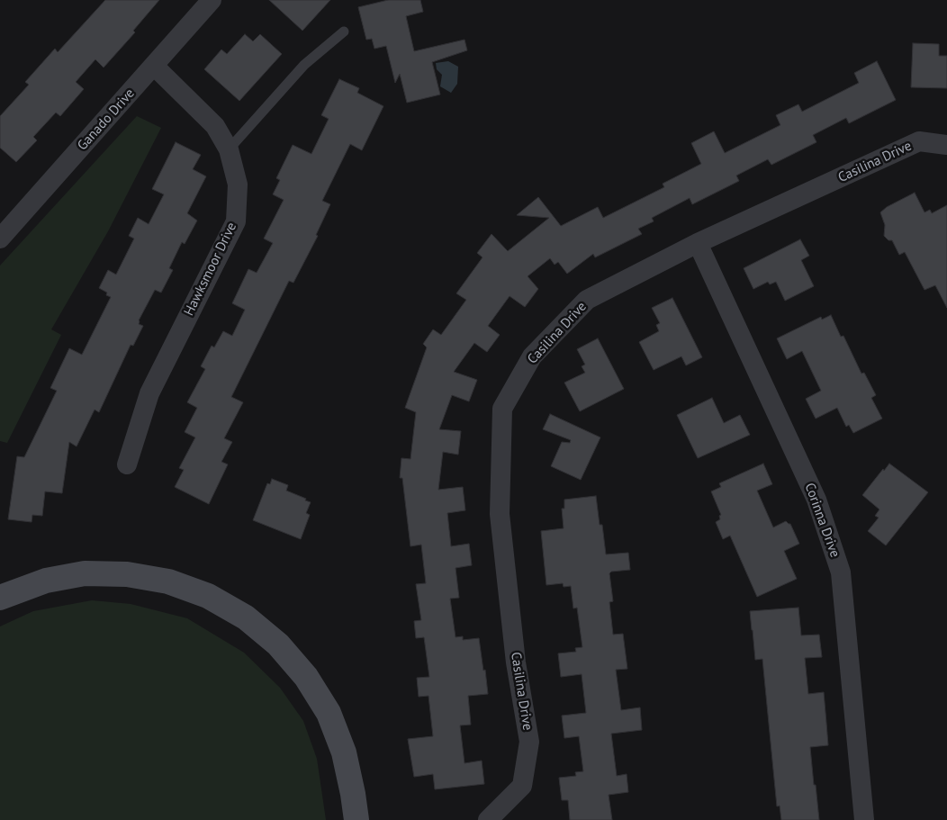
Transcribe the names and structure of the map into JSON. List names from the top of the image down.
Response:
{
  "streets": {
    "street": [
      "Ganado Drive",
      "Casilina Drive",
      "Hawksmoor Drive",
      "Corinna Drive"
    ]
  },
  "crossings": [
    ["Ganado Drive", "Hawksmoor Drive"],
    ["Casilina Drive", "Corinna Drive"]
  ]
}
